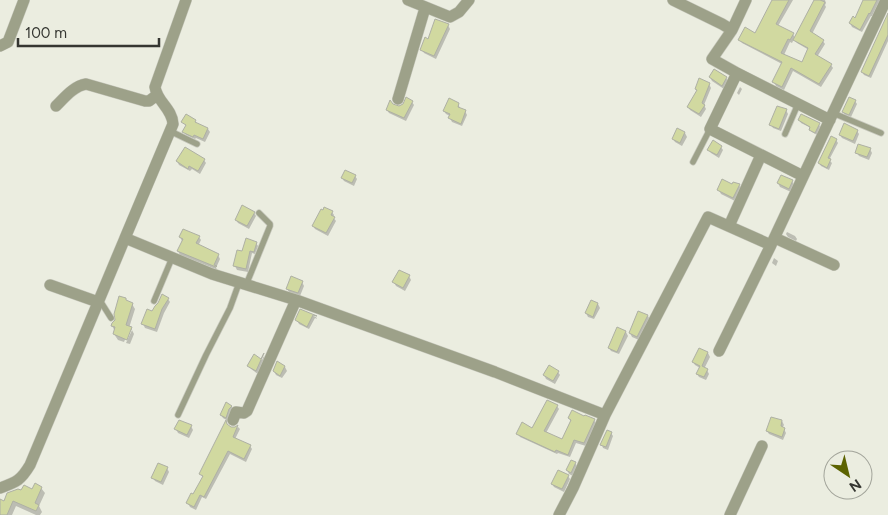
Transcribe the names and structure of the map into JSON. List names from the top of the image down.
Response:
{
  "scale_bar": "100 m",
  "north": "bottom right"
}
